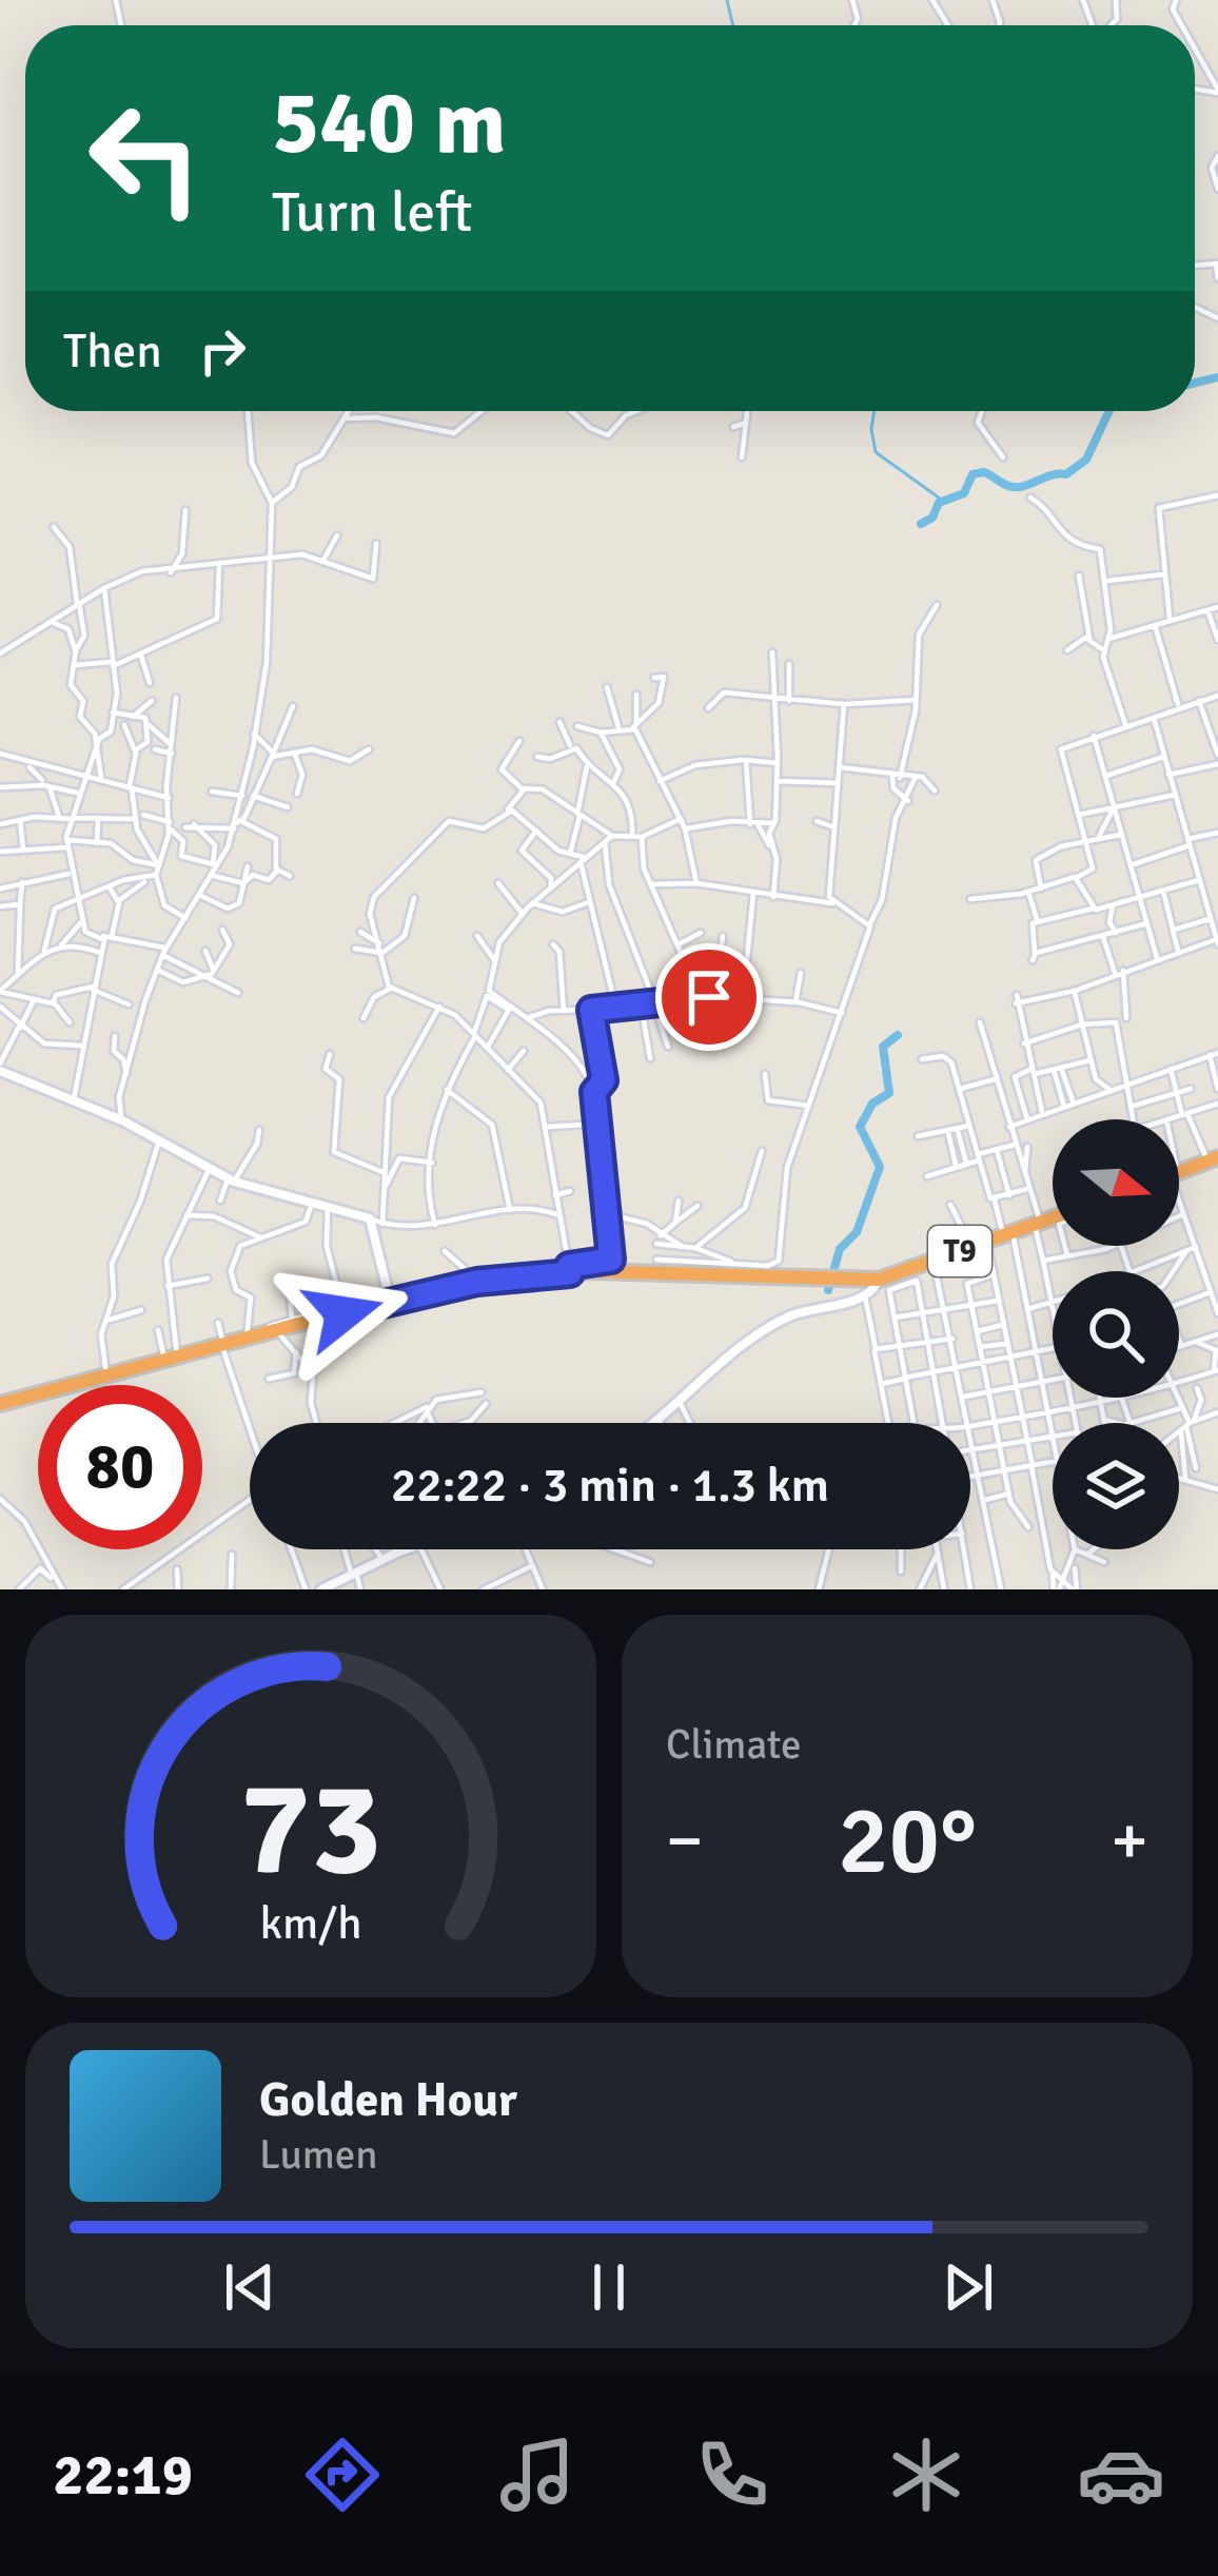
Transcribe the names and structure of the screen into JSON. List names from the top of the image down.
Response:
{
  "streets": {
    "highway": ["T9"]
  },
  "north": "right",
  "page": {
    "turn": ["540 m", "Turn left"],
    "then": "Then",
    "limit": "80",
    "trip": "22:22 · 3 min · 1.3 km",
    "tile": "Climate",
    "heat": ["−", "20°", "+"],
    "song": ["Golden Hour", "Lumen"],
    "tabs": "22:19",
    "gauge": ["73", "km/h"]
  }
}
